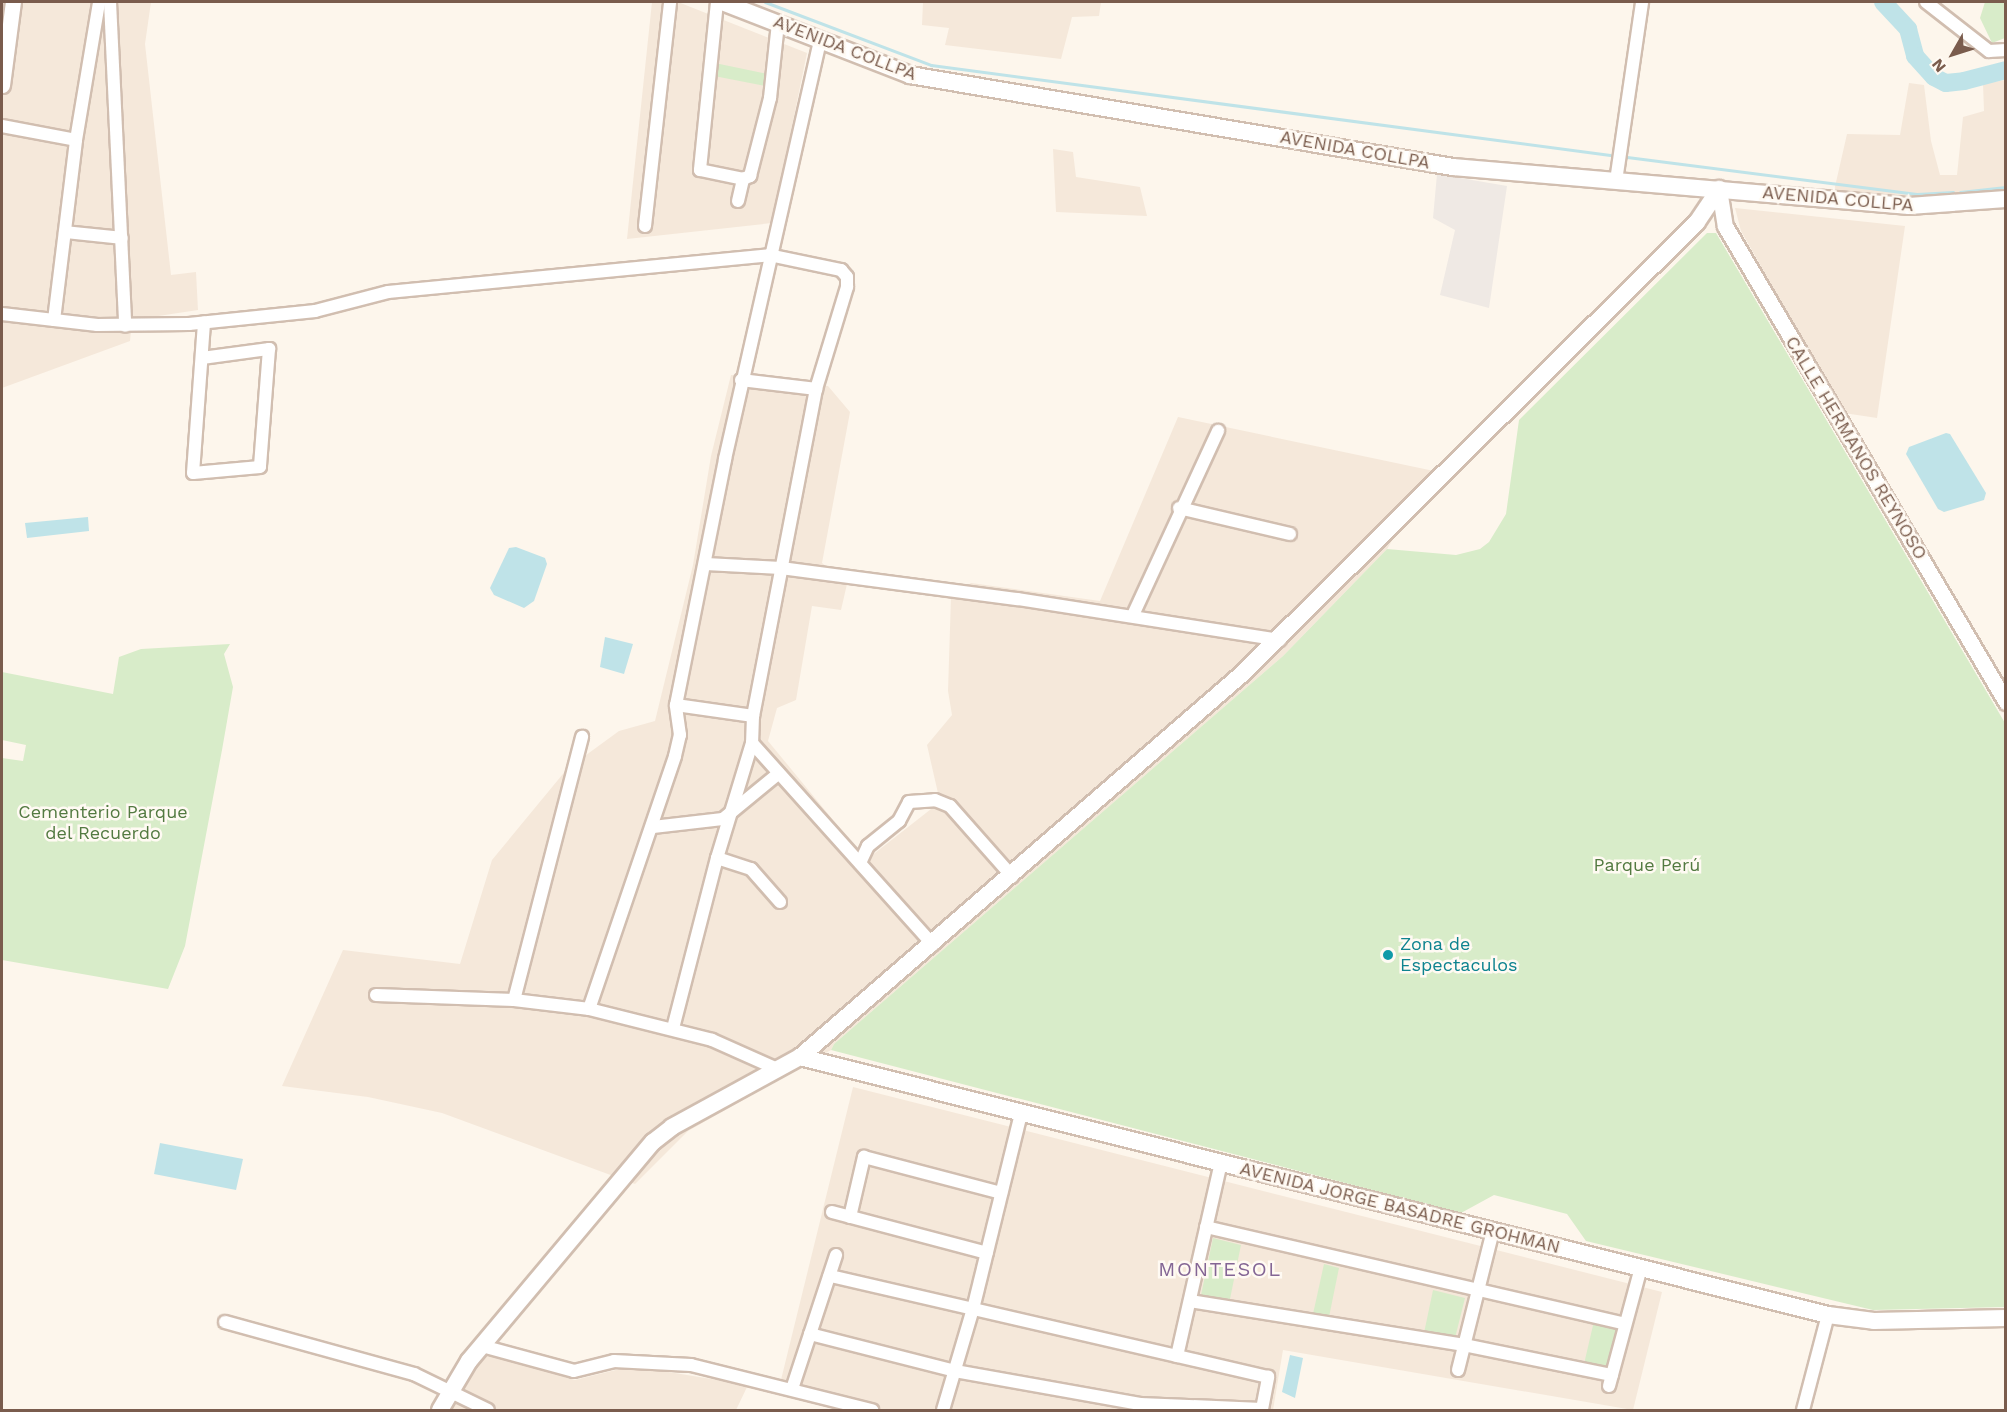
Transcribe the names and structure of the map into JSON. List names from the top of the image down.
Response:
{
  "streets": {
    "main road": ["AVENIDA COLLPA", "AVENIDA JORGE BASADRE GROHMAN"],
    "street": ["CALLE HERMANOS REYNOSO"]
  },
  "crossings": [
    ["AVENIDA COLLPA", "CALLE HERMANOS REYNOSO"]
  ],
  "districts": ["MONTESOL"],
  "parks": ["Cementerio Parque del Recuerdo", "Parque Perú"],
  "places": ["Zona de Espectaculos"],
  "north": "bottom left"
}
